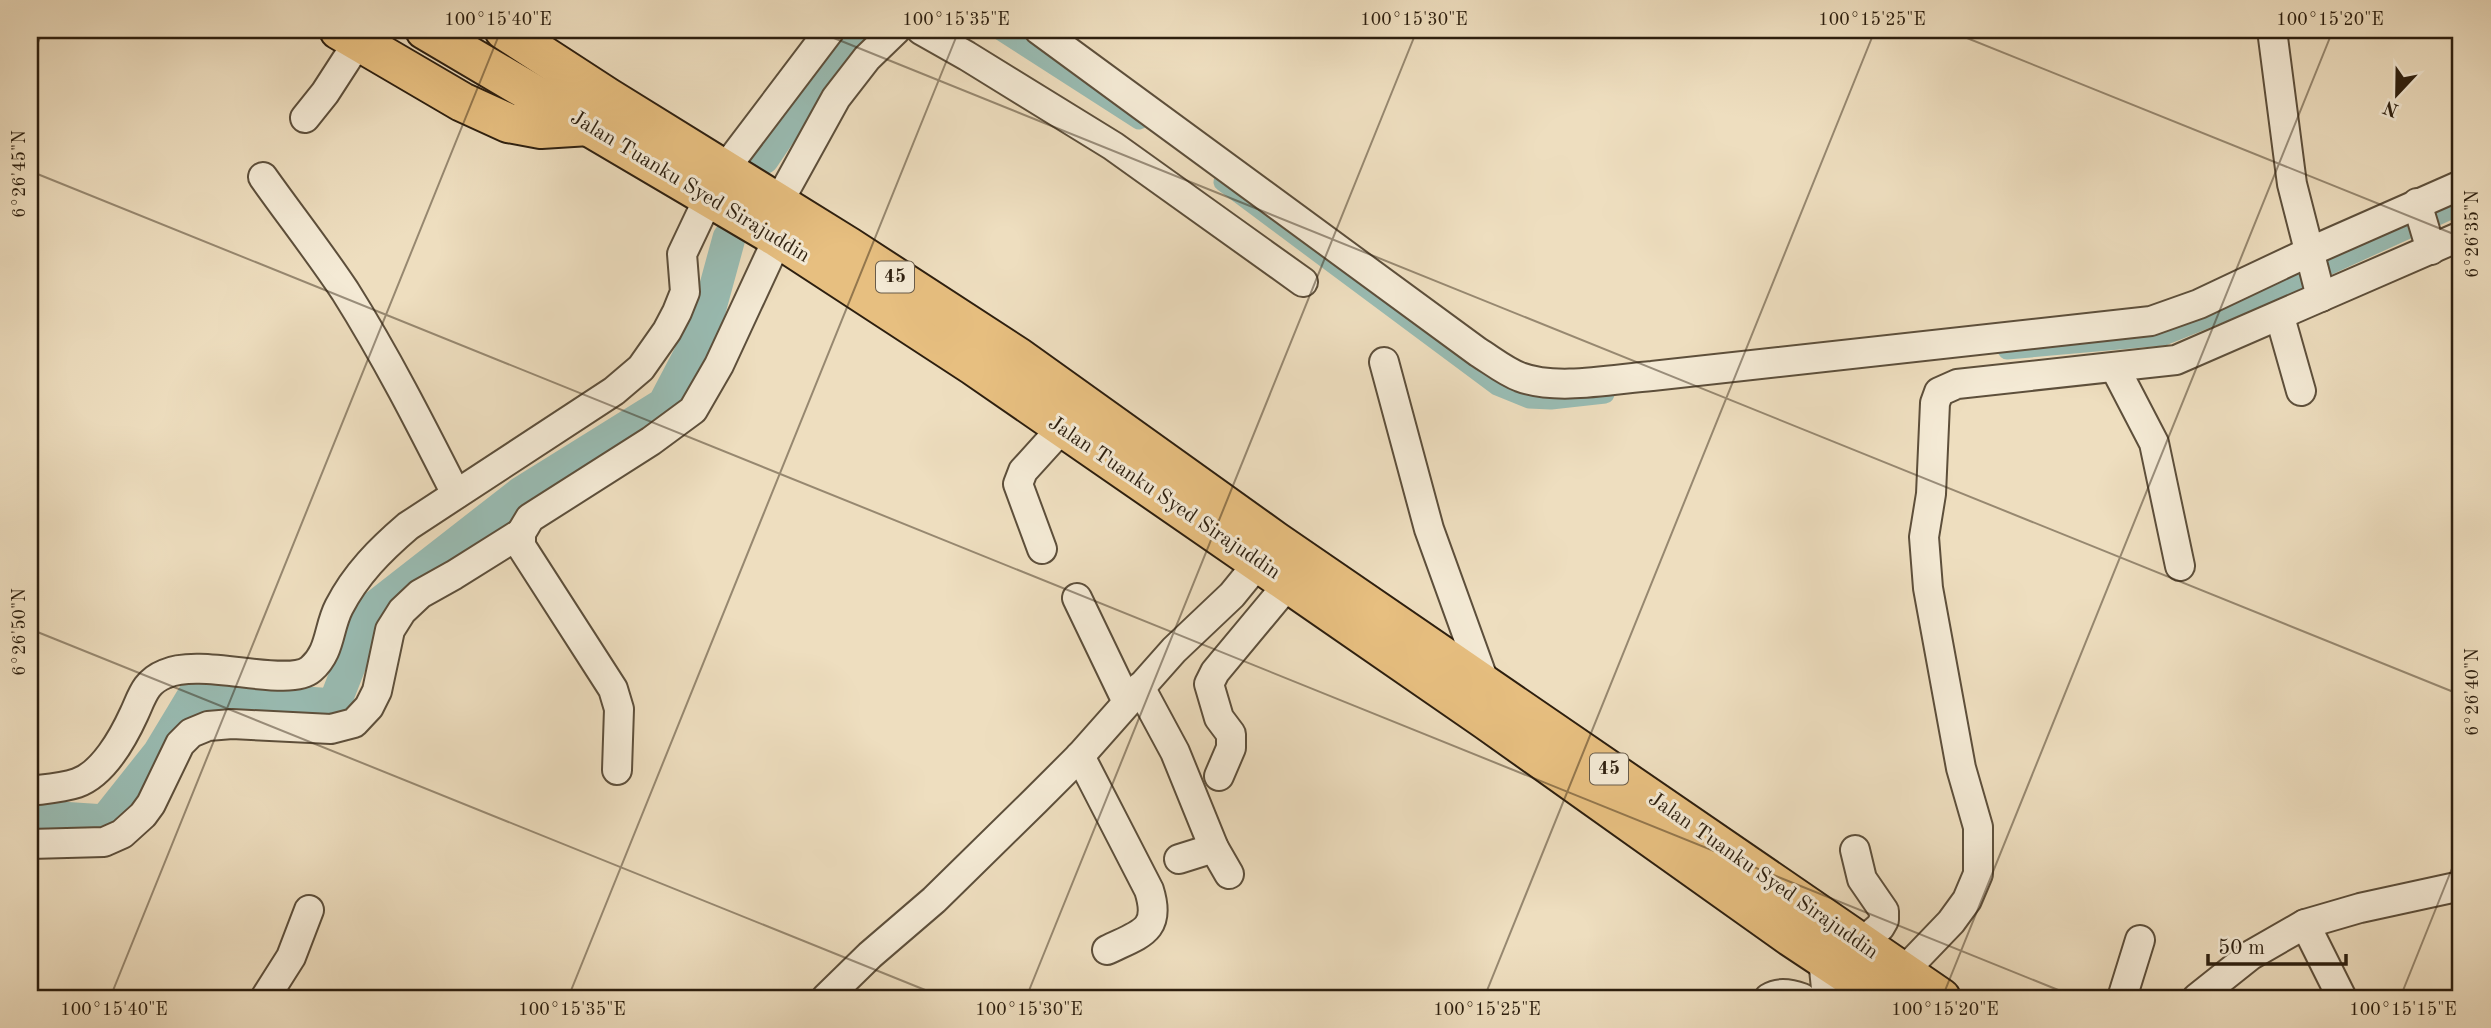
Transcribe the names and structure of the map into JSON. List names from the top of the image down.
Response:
{
  "streets": {
    "highway": ["Jalan Tuanku Syed Sirajuddin", "45"]
  },
  "scale_bar": "50 m",
  "north": "bottom",
  "coordinates": [
    "100°15'40\"E",
    "100°15'35\"E",
    "100°15'30\"E",
    "100°15'25\"E",
    "100°15'20\"E",
    "6°26'45\"N",
    "6°26'35\"N",
    "6°26'50\"N",
    "6°26'40\"N",
    "100°15'15\"E"
  ]
}
